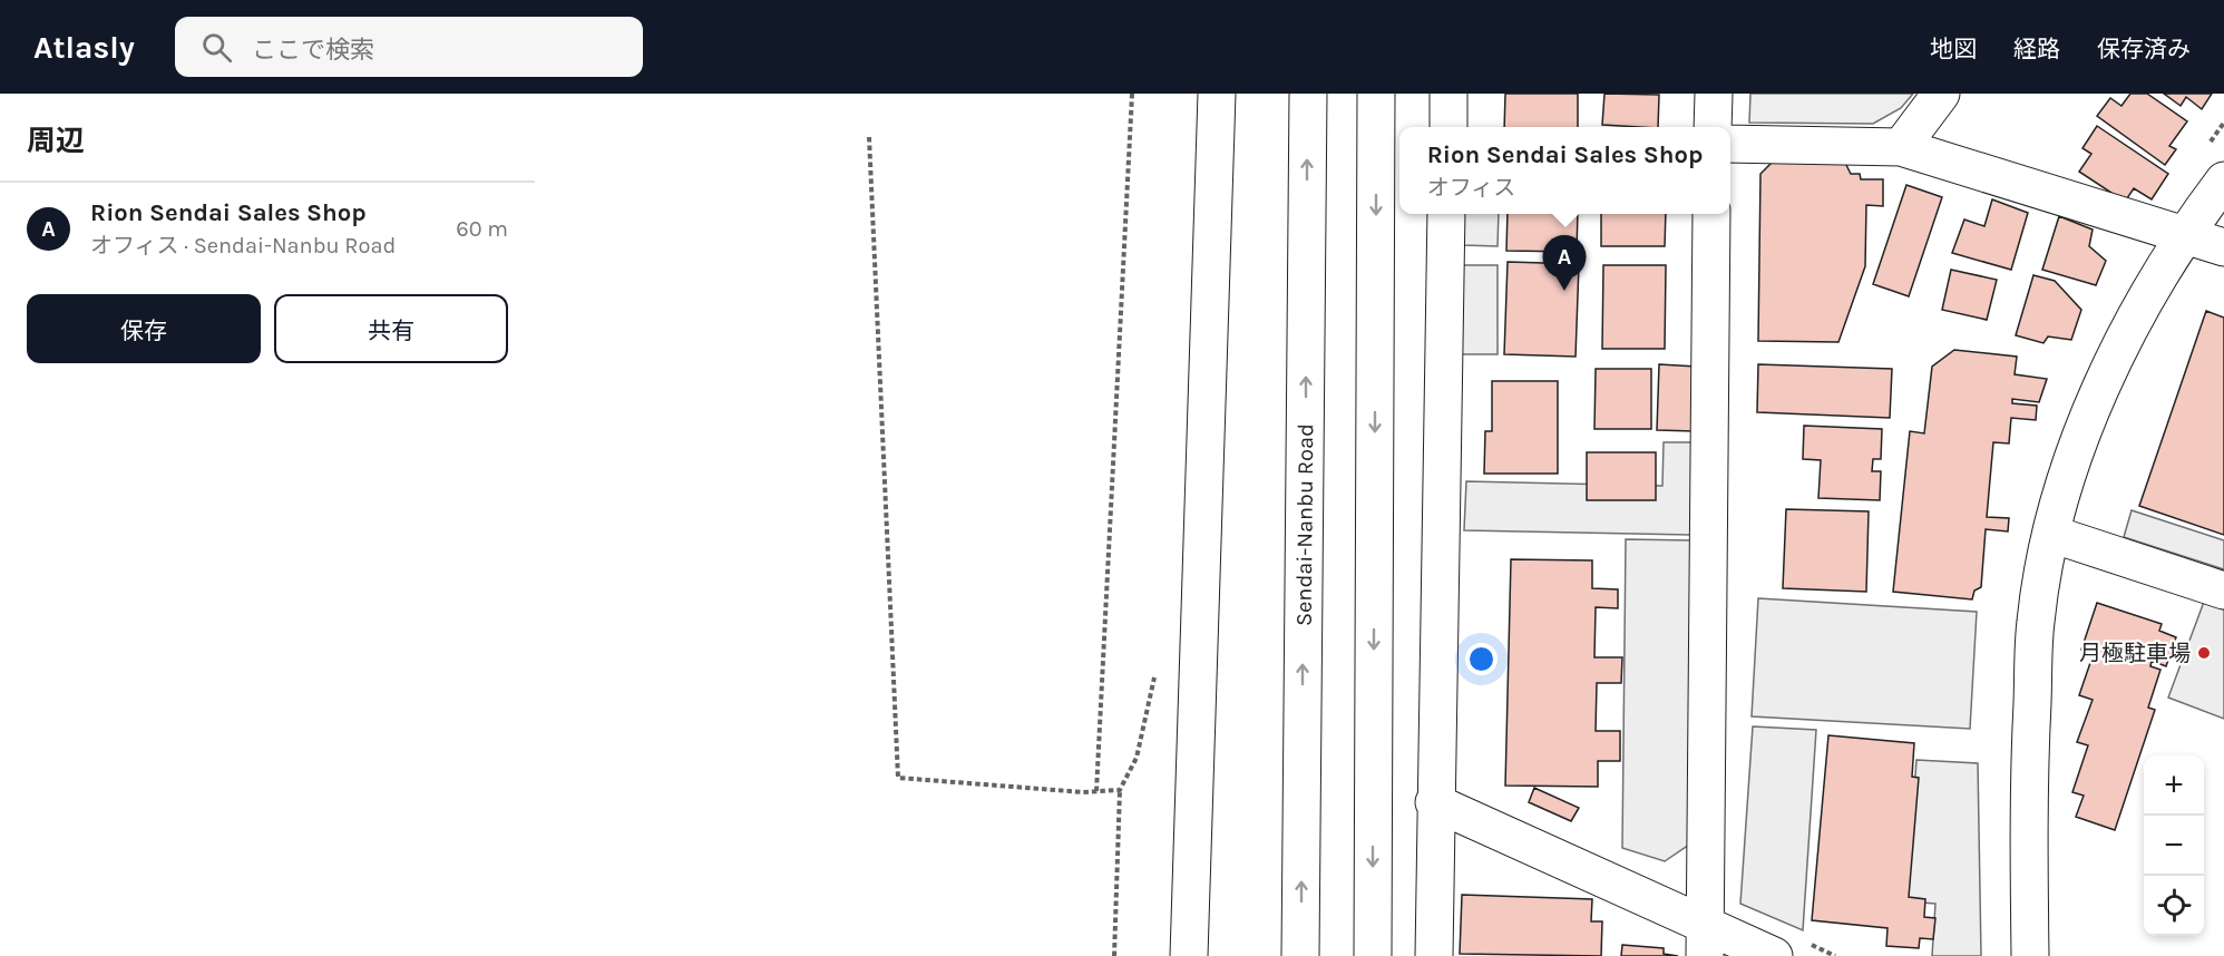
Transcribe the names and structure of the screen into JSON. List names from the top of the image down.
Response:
{
  "streets": {
    "main road": ["Sendai-Nanbu Road"]
  },
  "places": ["月極駐車場"],
  "page": {
    "header": "Atlasly",
    "search": "ここで検索",
    "nav": ["地図", "経路", "保存済み"],
    "heading": "周辺",
    "popup": ["Rion Sendai Sales Shop", "オフィス"],
    "list": [
      {
        "mark": "A",
        "name": "Rion Sendai Sales Shop",
        "note": "オフィス · Sendai-Nanbu Road",
        "value": "60 m"
      }
    ],
    "pins": "A",
    "buttons": ["保存", "共有"],
    "map_buttons": ["+", "−"]
  }
}
